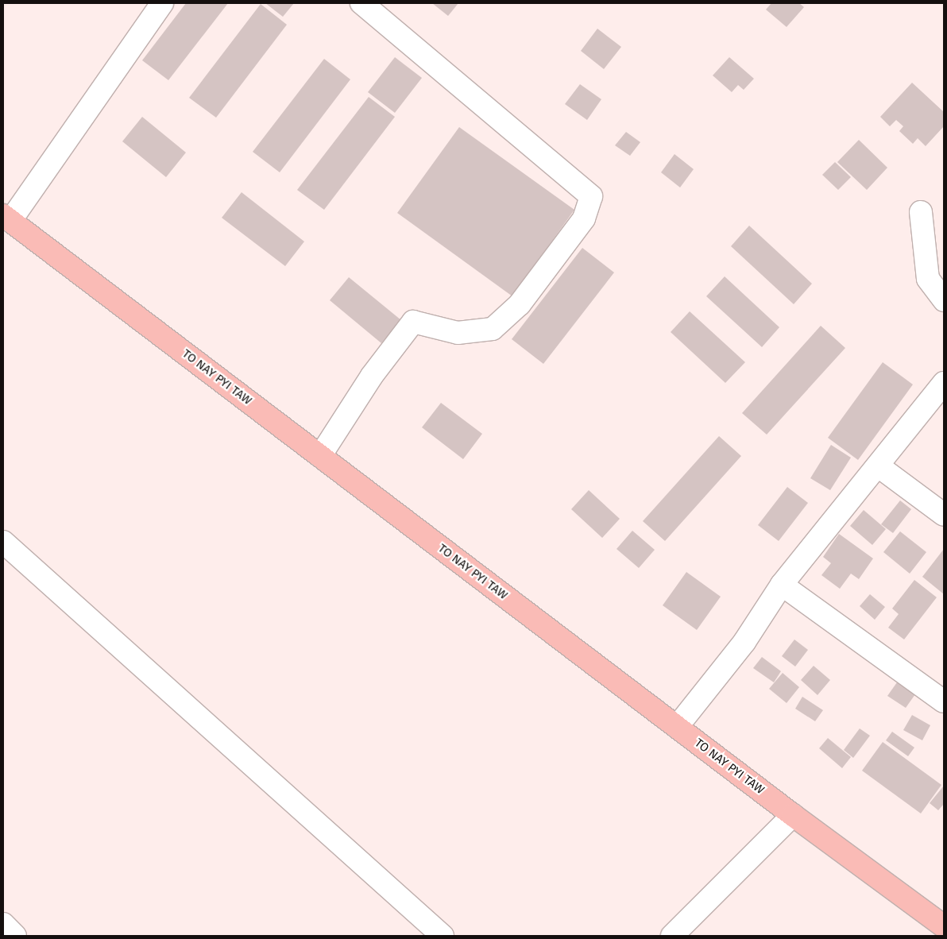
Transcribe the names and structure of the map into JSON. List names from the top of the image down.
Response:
{
  "streets": {
    "main road": ["TO NAY PYI TAW"]
  }
}
